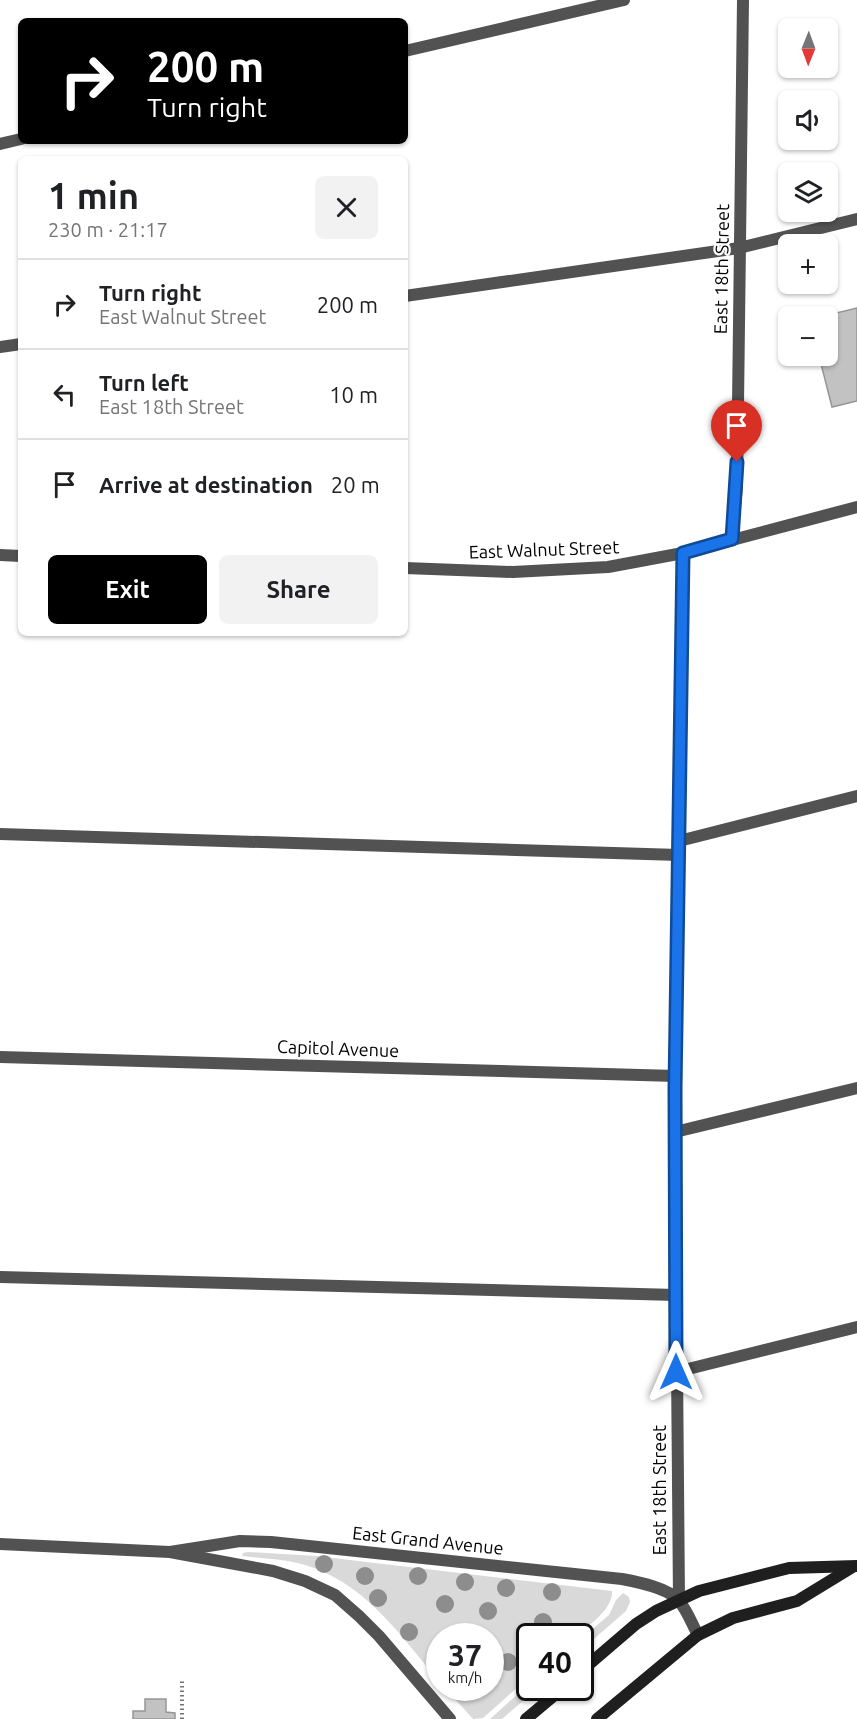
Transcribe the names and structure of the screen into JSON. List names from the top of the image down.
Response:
{
  "streets": {
    "street": [
      "East 18th Street",
      "East Walnut Street",
      "Capitol Avenue",
      "East Grand Avenue"
    ]
  },
  "crossings": [
    ["East 18th Street", "East Walnut Street"],
    ["East 18th Street", "Capitol Avenue"],
    ["East 18th Street", "East Grand Avenue"]
  ],
  "north": "bottom",
  "page": {
    "map_buttons": ["+", "−"],
    "turn": ["200 m", "Turn right"],
    "heading": ["1 min", "230 m · 21:17"],
    "list": [
      {
        "name": "Turn right",
        "note": "East Walnut Street",
        "value": "200 m"
      },
      {
        "name": "Turn left",
        "note": "East 18th Street",
        "value": "10 m"
      },
      {
        "name": "Arrive at destination",
        "value": "20 m"
      }
    ],
    "buttons": ["Exit", "Share"],
    "speed": "37 km/h",
    "limit": "40"
  }
}
